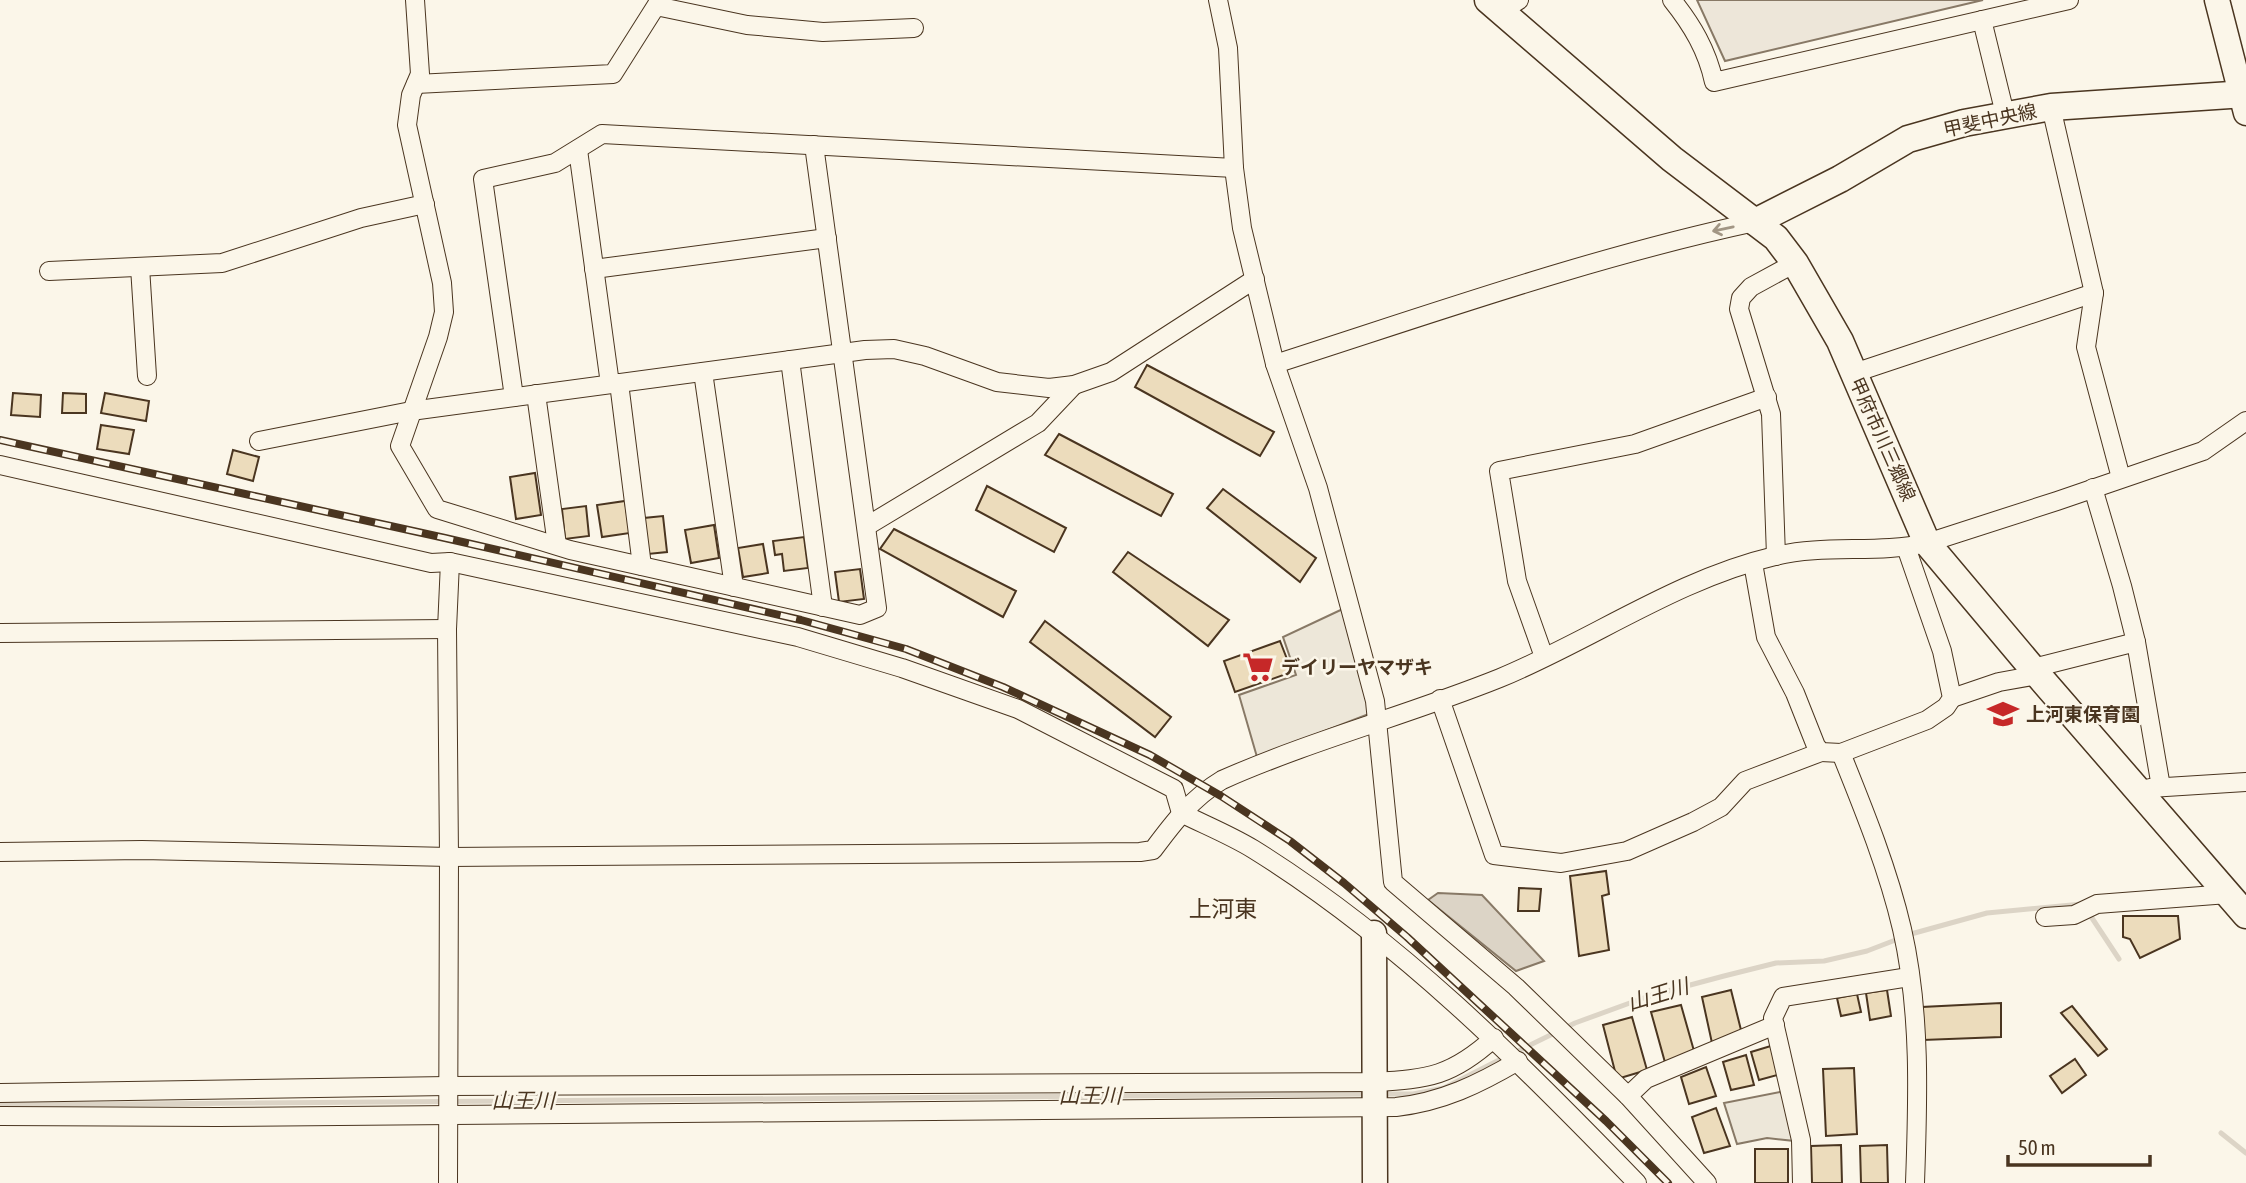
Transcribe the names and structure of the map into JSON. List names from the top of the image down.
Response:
{
  "streets": {
    "main road": ["甲斐中央線", "甲府市川三郷線"]
  },
  "crossings": [
    ["甲斐中央線", "甲府市川三郷線"]
  ],
  "districts": ["上河東"],
  "water": ["山王川"],
  "places": {
    "supermarket": ["デイリーヤマザキ"],
    "school or university": ["上河東保育園"]
  },
  "scale_bar": "50 m"
}
